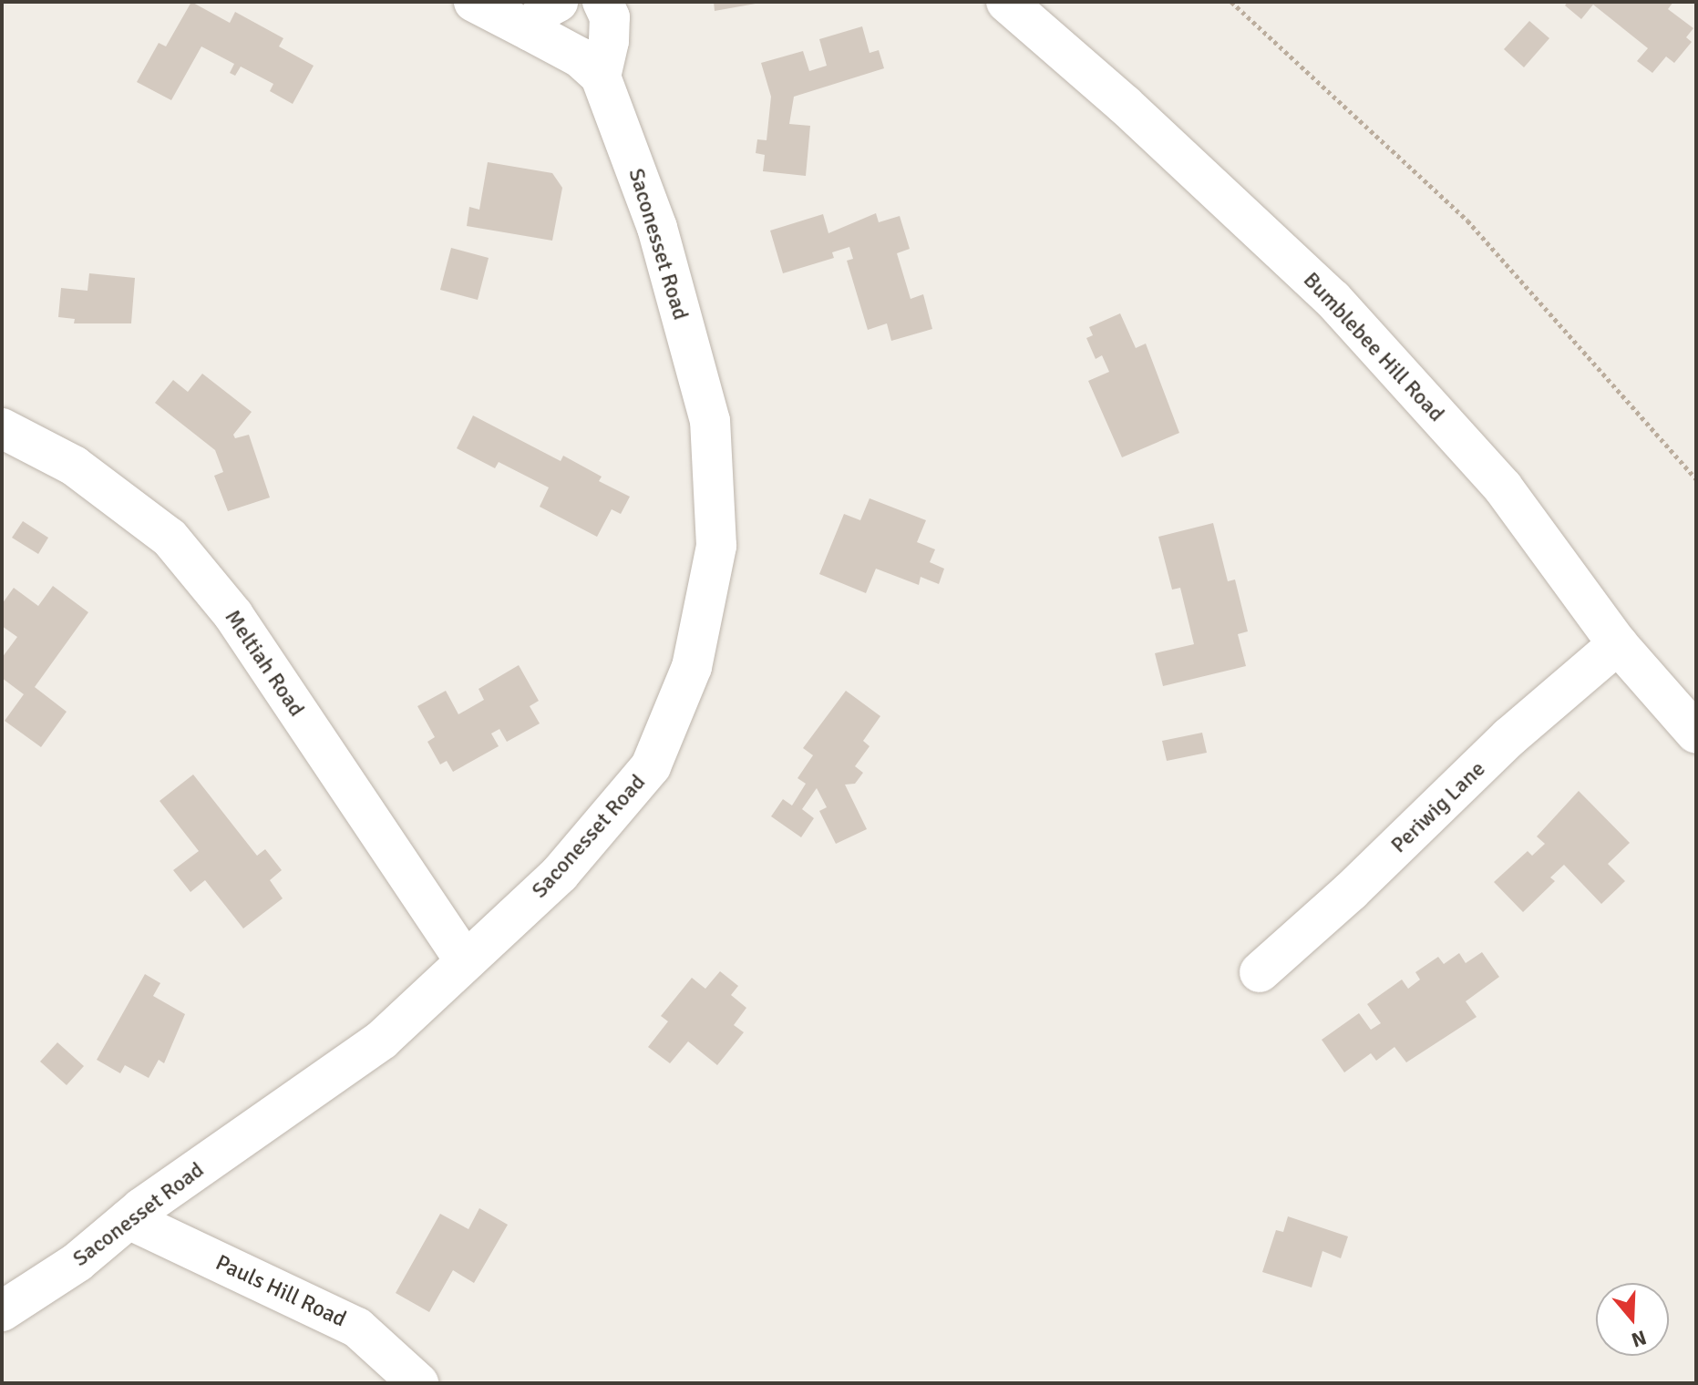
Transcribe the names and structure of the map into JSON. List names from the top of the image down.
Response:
{
  "streets": {
    "street": [
      "Saconesset Road",
      "Bumblebee Hill Road",
      "Meltiah Road",
      "Periwig Lane",
      "Pauls Hill Road"
    ]
  },
  "crossings": [
    ["Saconesset Road", "Meltiah Road"],
    ["Saconesset Road", "Pauls Hill Road"],
    ["Bumblebee Hill Road", "Periwig Lane"]
  ],
  "north": "bottom"
}
